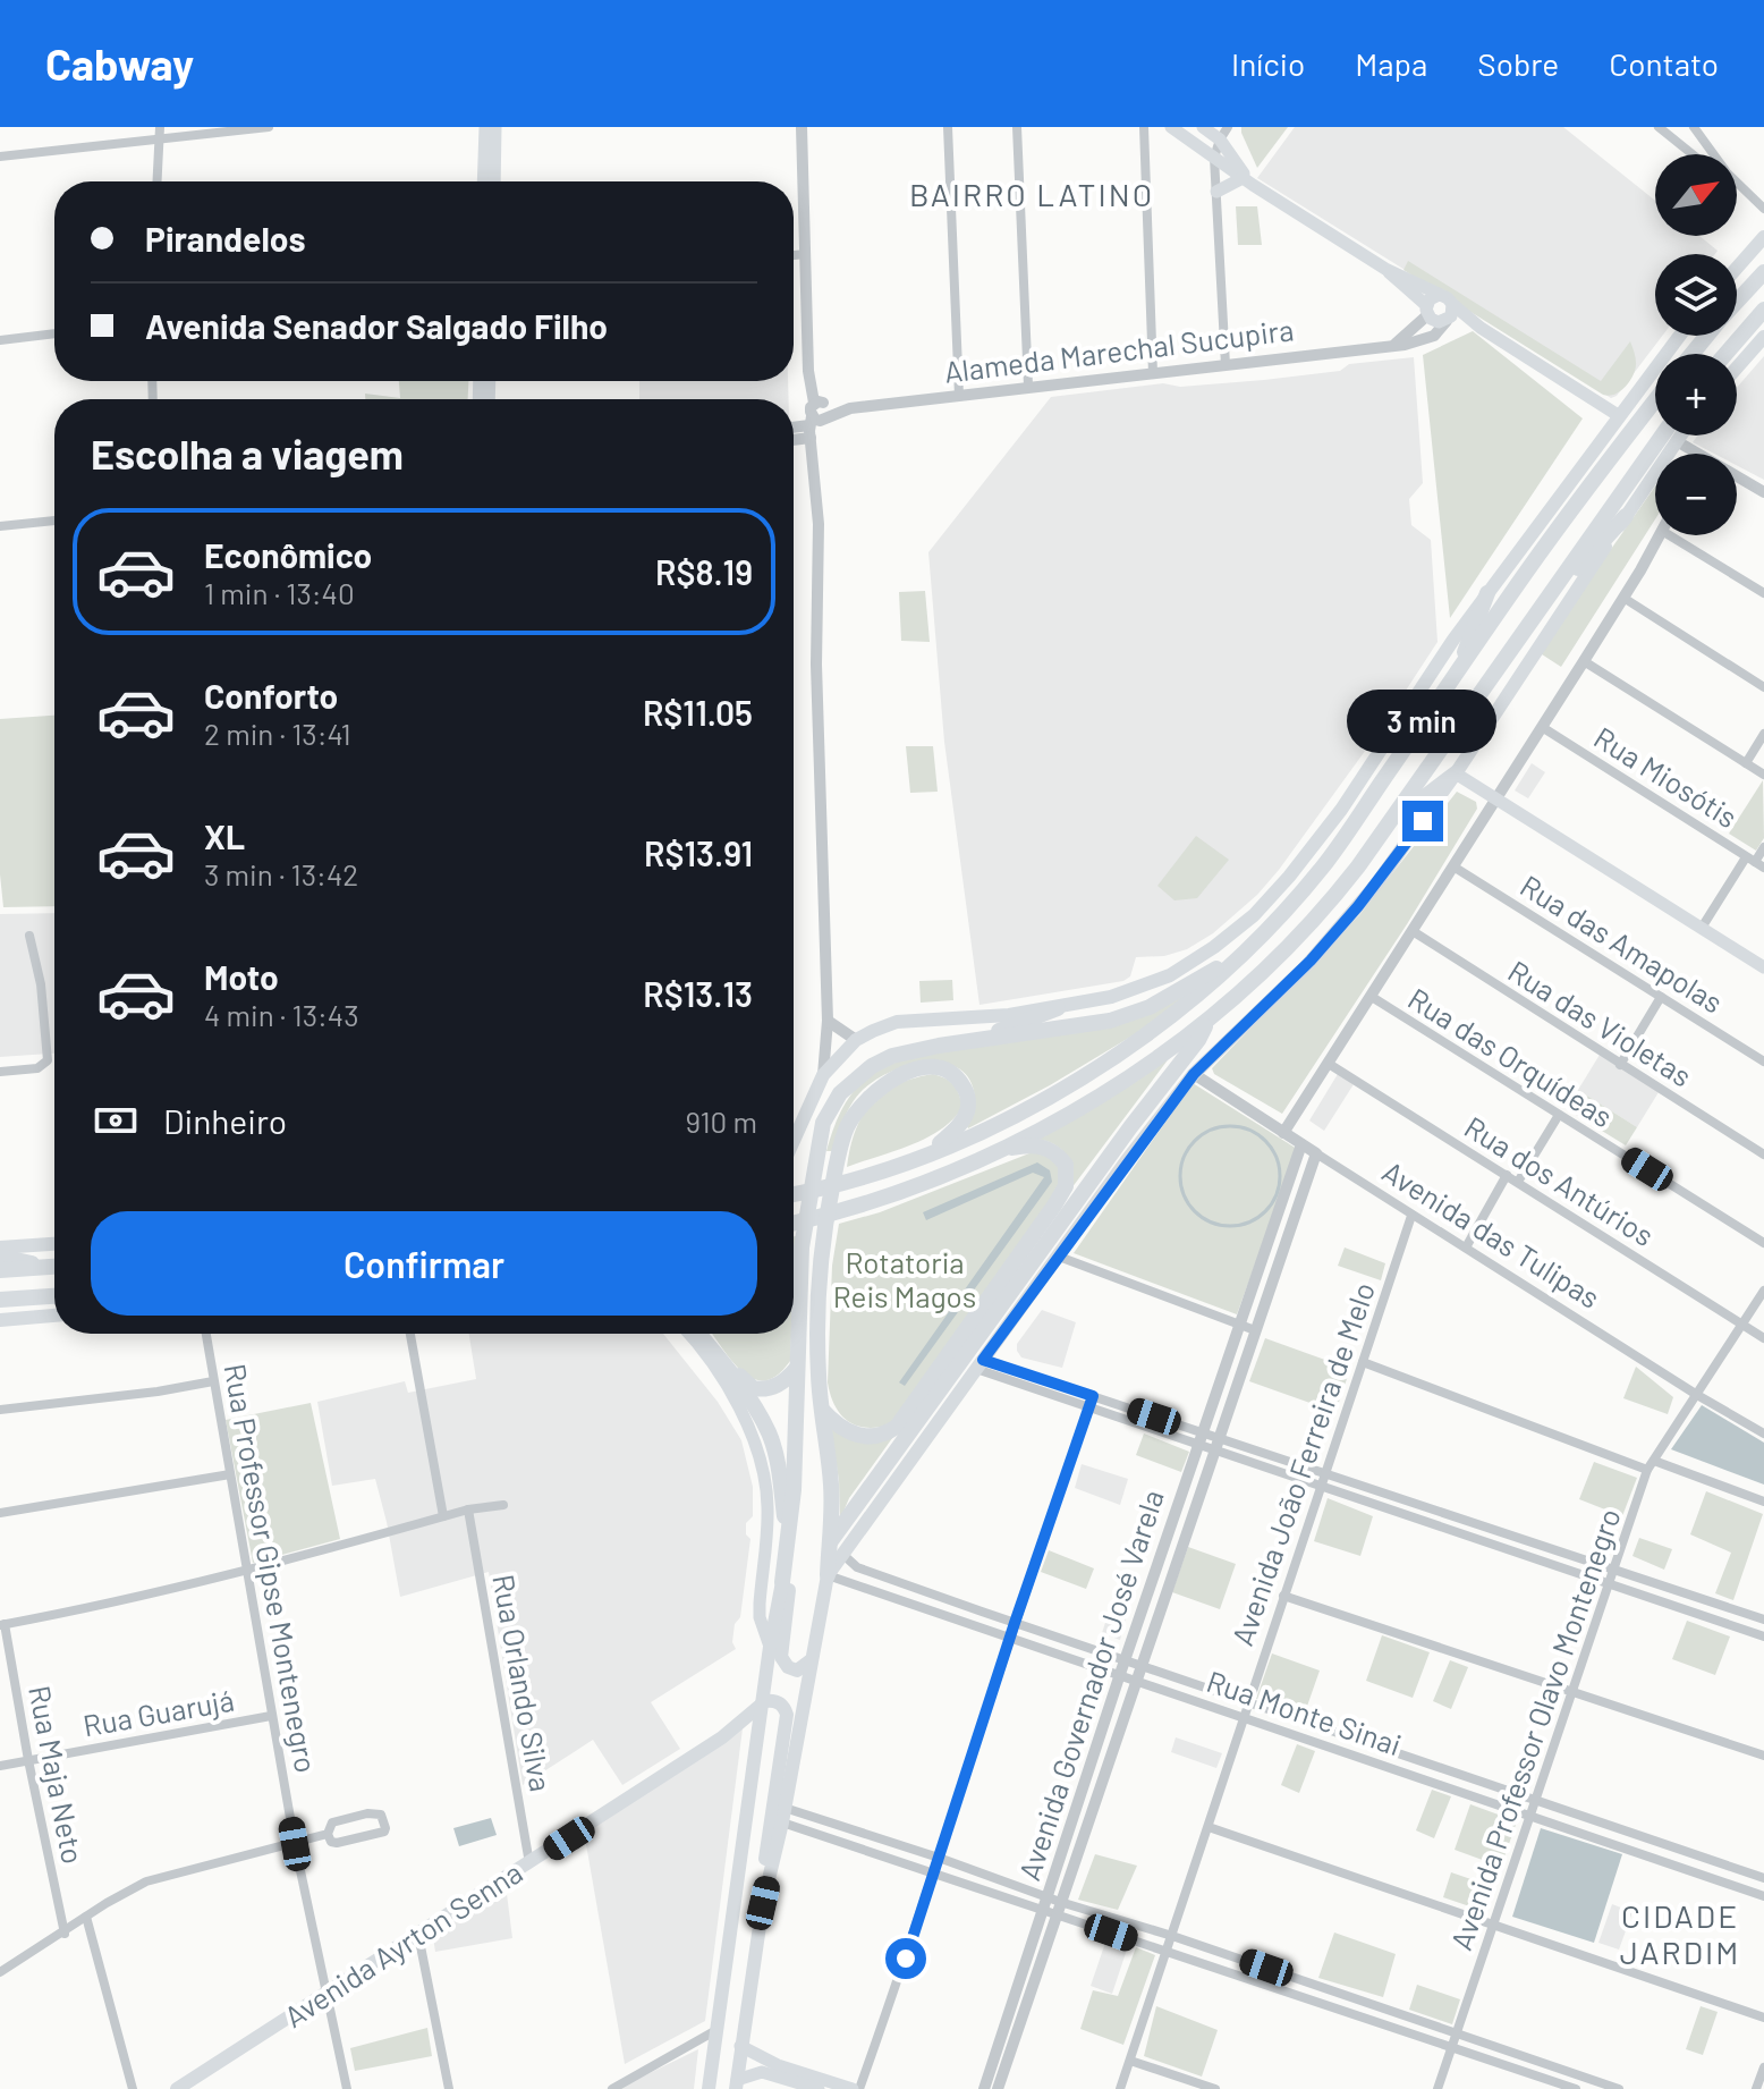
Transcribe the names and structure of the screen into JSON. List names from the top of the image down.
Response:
{
  "streets": {
    "main road": ["Avenida Ayrton Senna"],
    "street": [
      "Alameda Marechal Sucupira",
      "Rua Miosótis",
      "Rua das Amapolas",
      "Rua das Violetas",
      "Rua das Orquídeas",
      "Rua dos Antúrios",
      "Avenida das Tulipas",
      "Avenida João Ferreira de Melo",
      "Rua Professor Gipse Montenegro",
      "Rua Orlando Silva",
      "Avenida Governador José Varela",
      "Rua Guarujá",
      "Rua Monte Sinai",
      "Avenida Professor Olavo Montenegro",
      "Rua Maja Neto"
    ]
  },
  "crossings": [
    ["Rua dos Antúrios", "Avenida Professor Olavo Montenegro"],
    ["Avenida das Tulipas", "Avenida João Ferreira de Melo"],
    ["Avenida das Tulipas", "Avenida Governador José Varela"],
    ["Avenida das Tulipas", "Avenida Professor Olavo Montenegro"],
    ["Avenida João Ferreira de Melo", "Rua Monte Sinai"],
    ["Rua Professor Gipse Montenegro", "Rua Guarujá"],
    ["Rua Professor Gipse Montenegro", "Avenida Ayrton Senna"],
    ["Rua Orlando Silva", "Avenida Ayrton Senna"],
    ["Avenida Governador José Varela", "Rua Monte Sinai"],
    ["Rua Guarujá", "Rua Maja Neto"],
    ["Rua Monte Sinai", "Avenida Professor Olavo Montenegro"]
  ],
  "districts": ["BAIRRO LATINO", "CIDADE JARDIM"],
  "parks": ["Rotatoria Reis Magos"],
  "north": "top right",
  "page": {
    "header": "Cabway",
    "nav": [
      "Início",
      "Mapa",
      "Sobre",
      "Contato"
    ],
    "map_buttons": ["+", "−"],
    "banner": ["Pirandelos", "Avenida Senador Salgado Filho"],
    "heading": "Escolha a viagem",
    "list": [
      {
        "name": "Econômico",
        "note": "1 min · 13:40",
        "value": "R$8.19"
      },
      {
        "name": "Conforto",
        "note": "2 min · 13:41",
        "value": "R$11.05"
      },
      {
        "name": "XL",
        "note": "3 min · 13:42",
        "value": "R$13.91"
      },
      {
        "name": "Moto",
        "note": "4 min · 13:43",
        "value": "R$13.13"
      }
    ],
    "bubble": "3 min",
    "pay": ["Dinheiro", "910 m"],
    "buttons": "Confirmar"
  }
}
